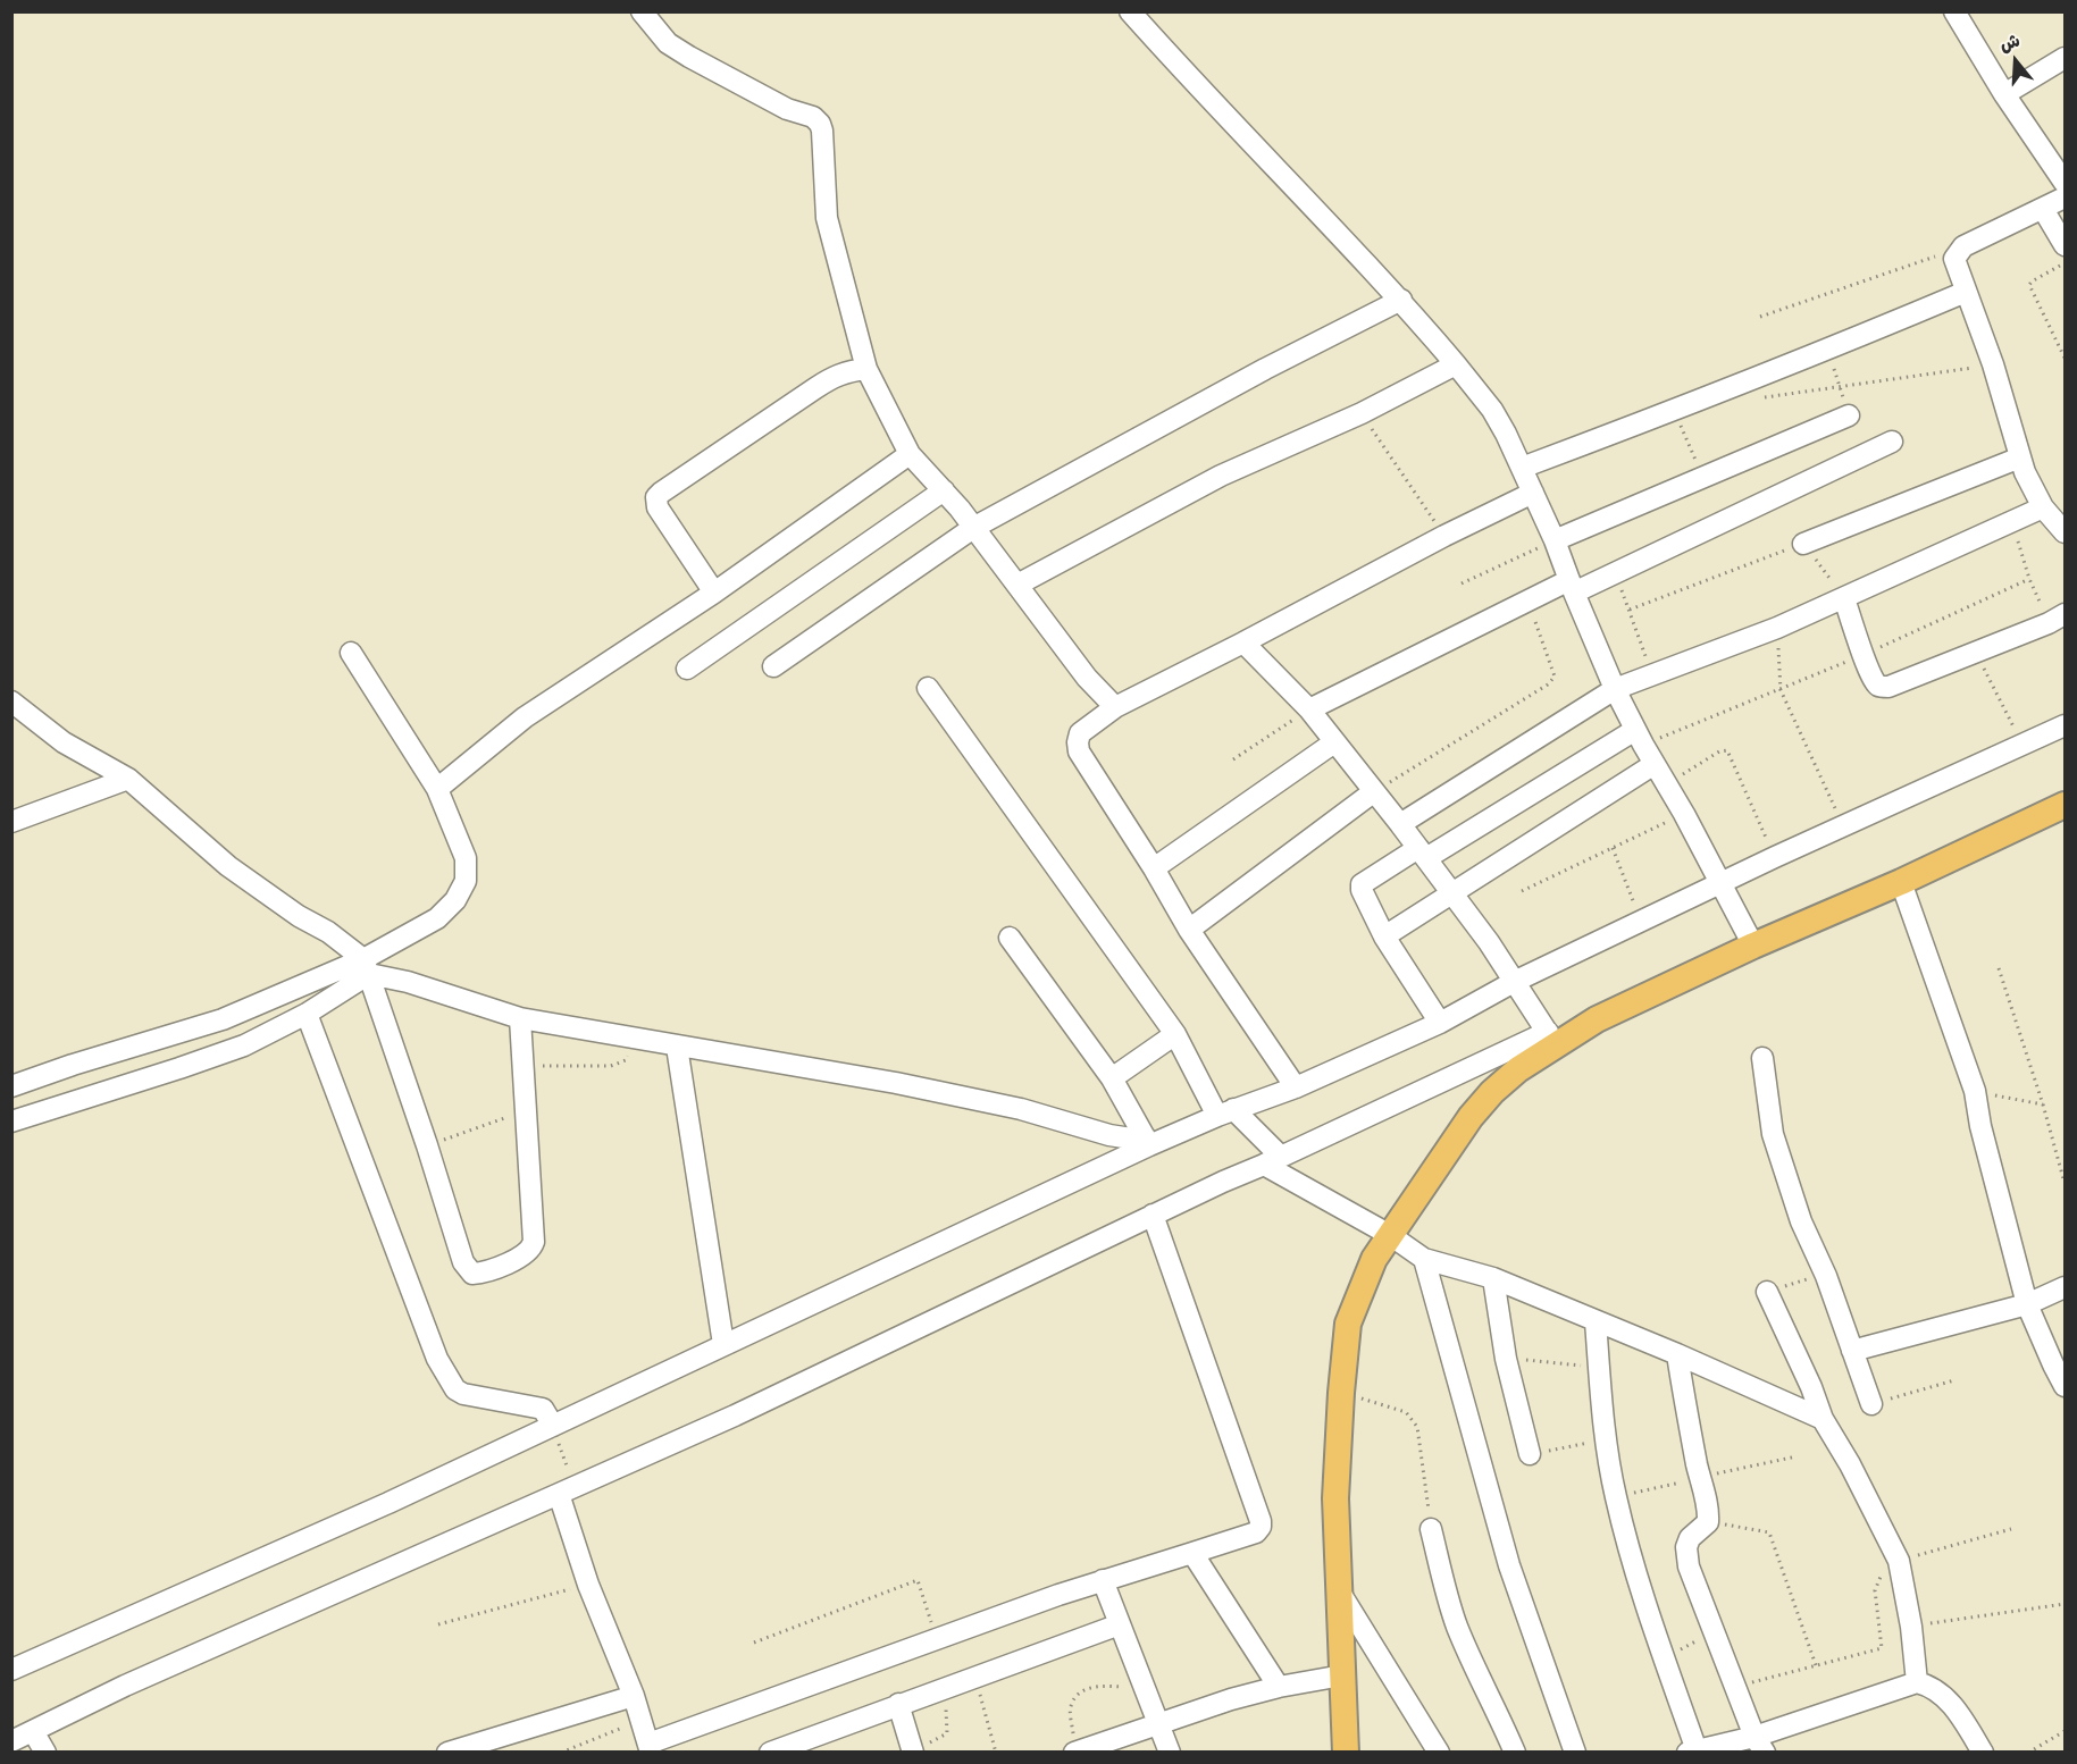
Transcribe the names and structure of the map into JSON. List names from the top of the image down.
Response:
{
  "north": "top"
}
